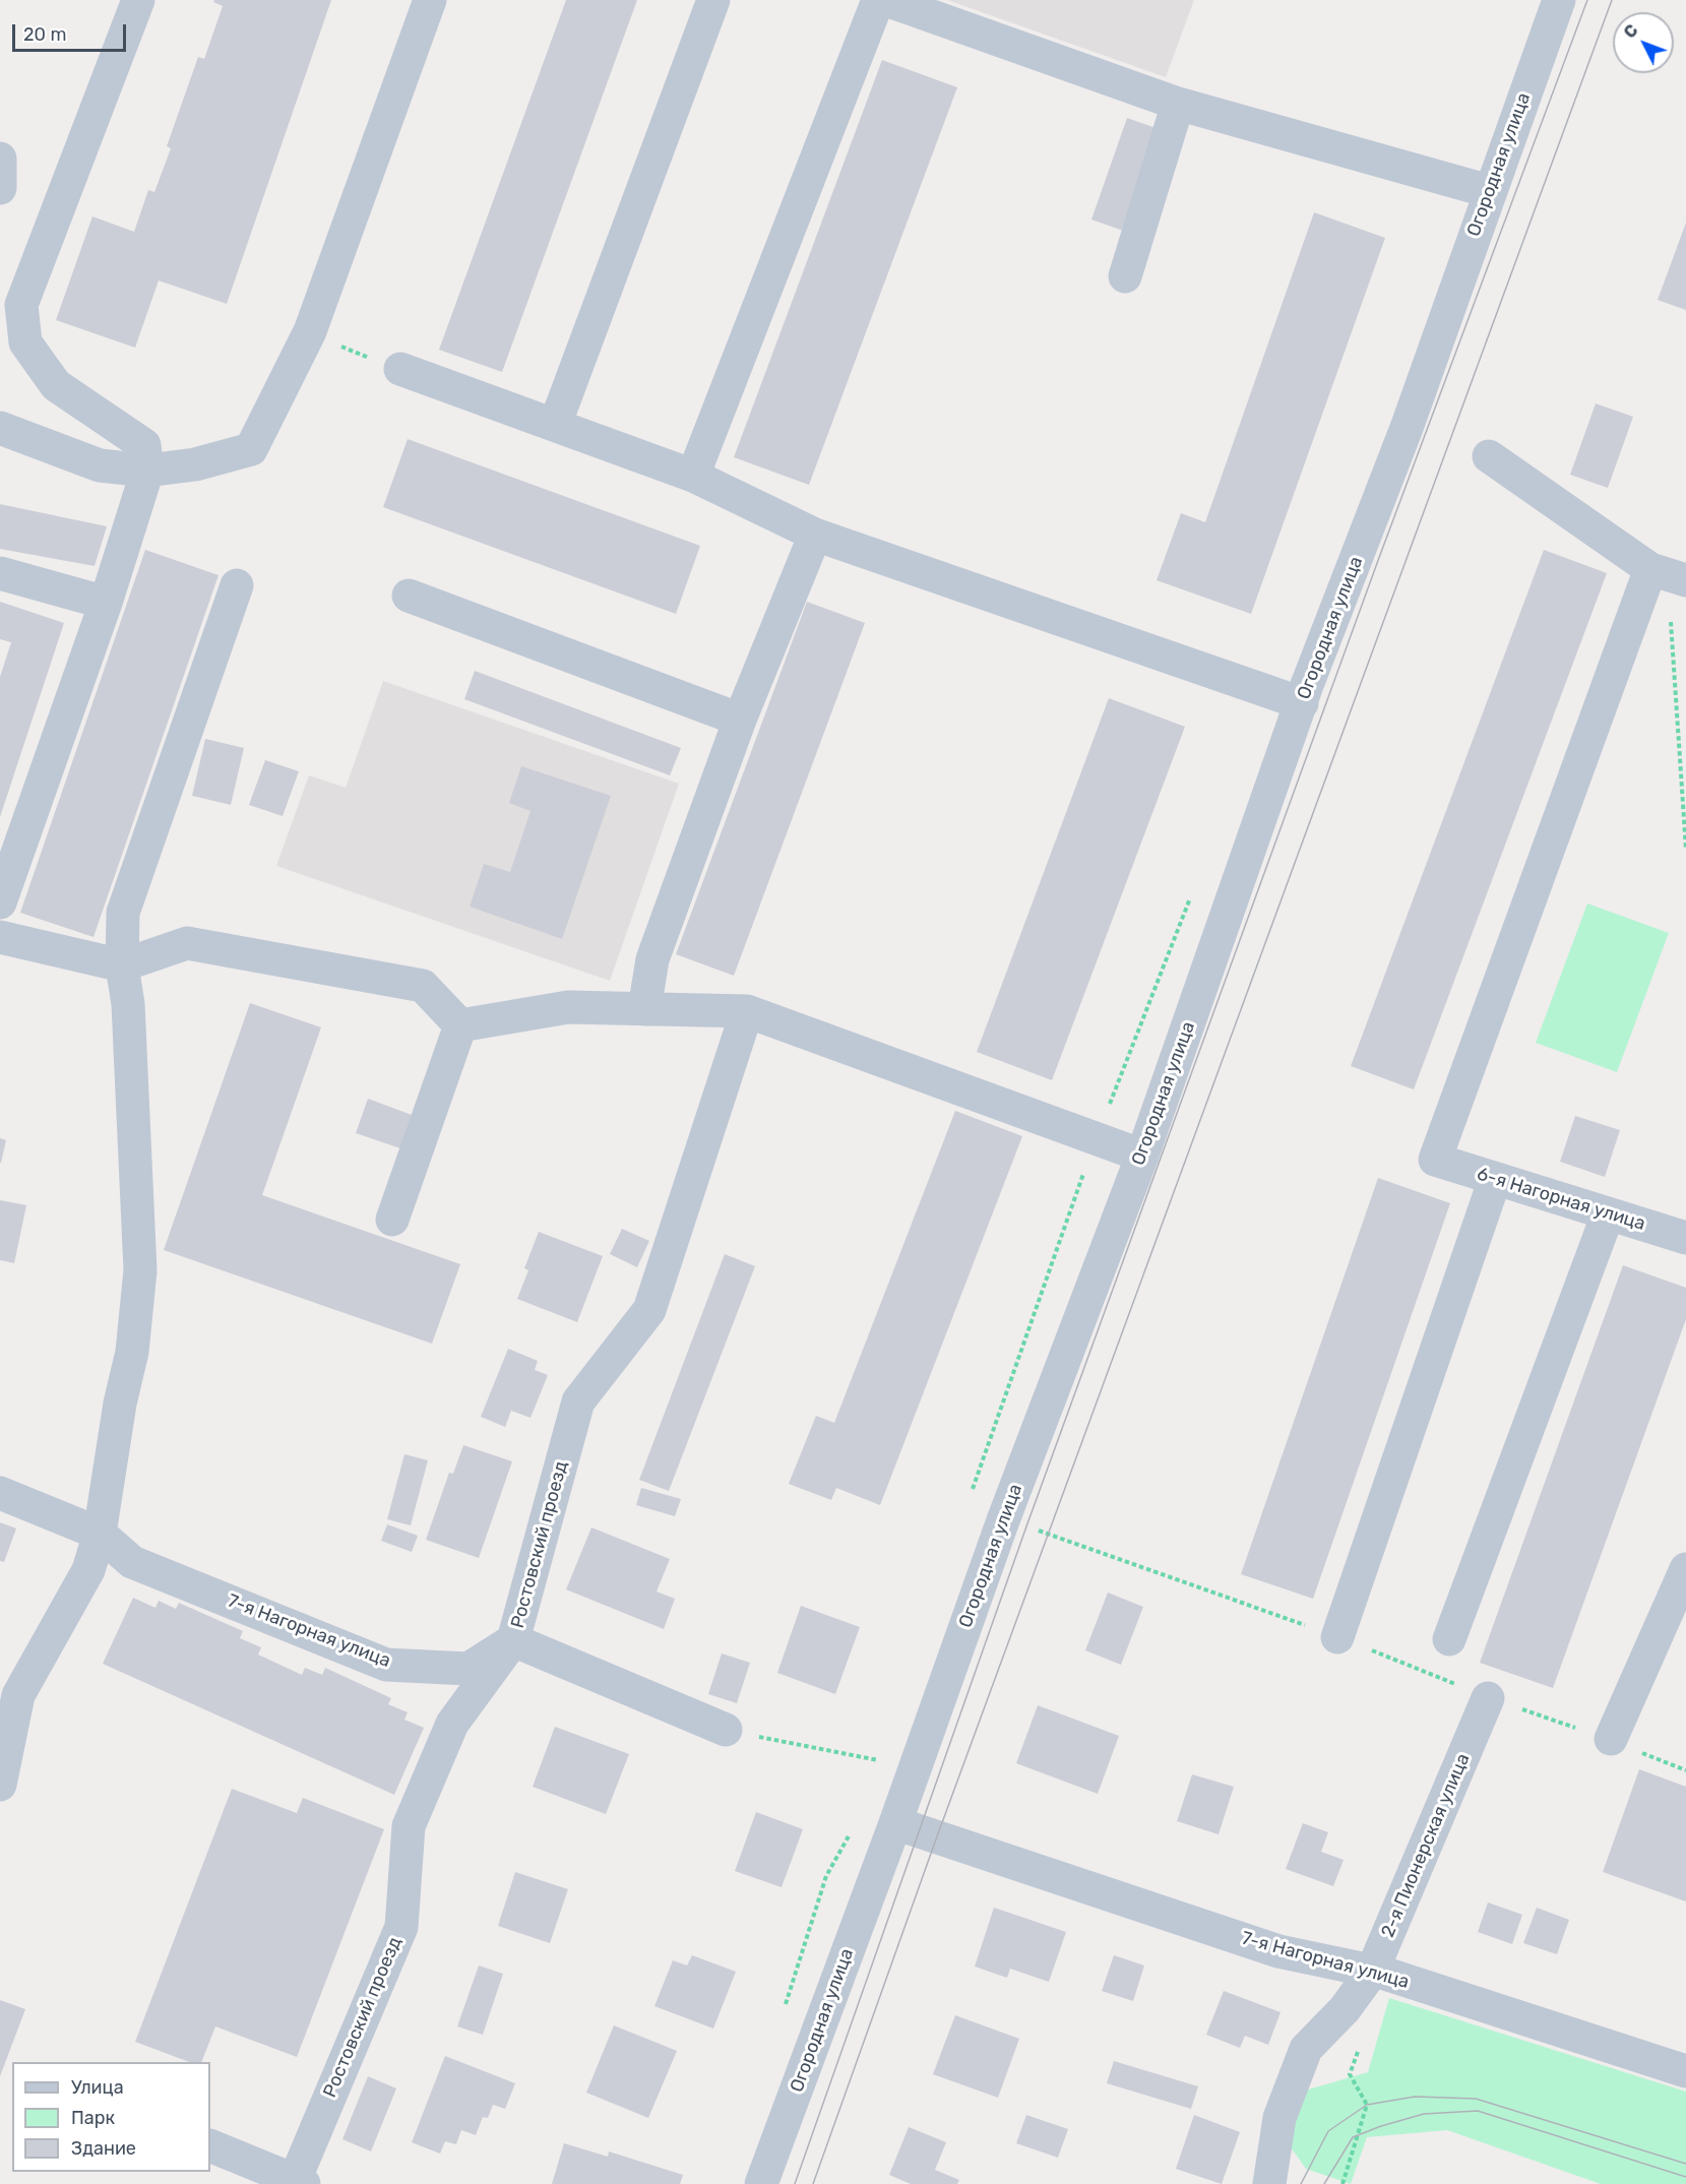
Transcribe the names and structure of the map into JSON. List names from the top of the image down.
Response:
{
  "streets": {
    "street": [
      "Огородная улица",
      "6-я Нагорная улица",
      "Ростовский проезд",
      "7-я Нагорная улица",
      "2-я Пионерская улица"
    ]
  },
  "crossings": [
    ["Огородная улица", "7-я Нагорная улица"],
    ["Ростовский проезд", "7-я Нагорная улица"],
    ["7-я Нагорная улица", "2-я Пионерская улица"]
  ],
  "legend": ["Улица", "Парк", "Здание"],
  "scale_bar": "20 m",
  "north": "top left"
}
